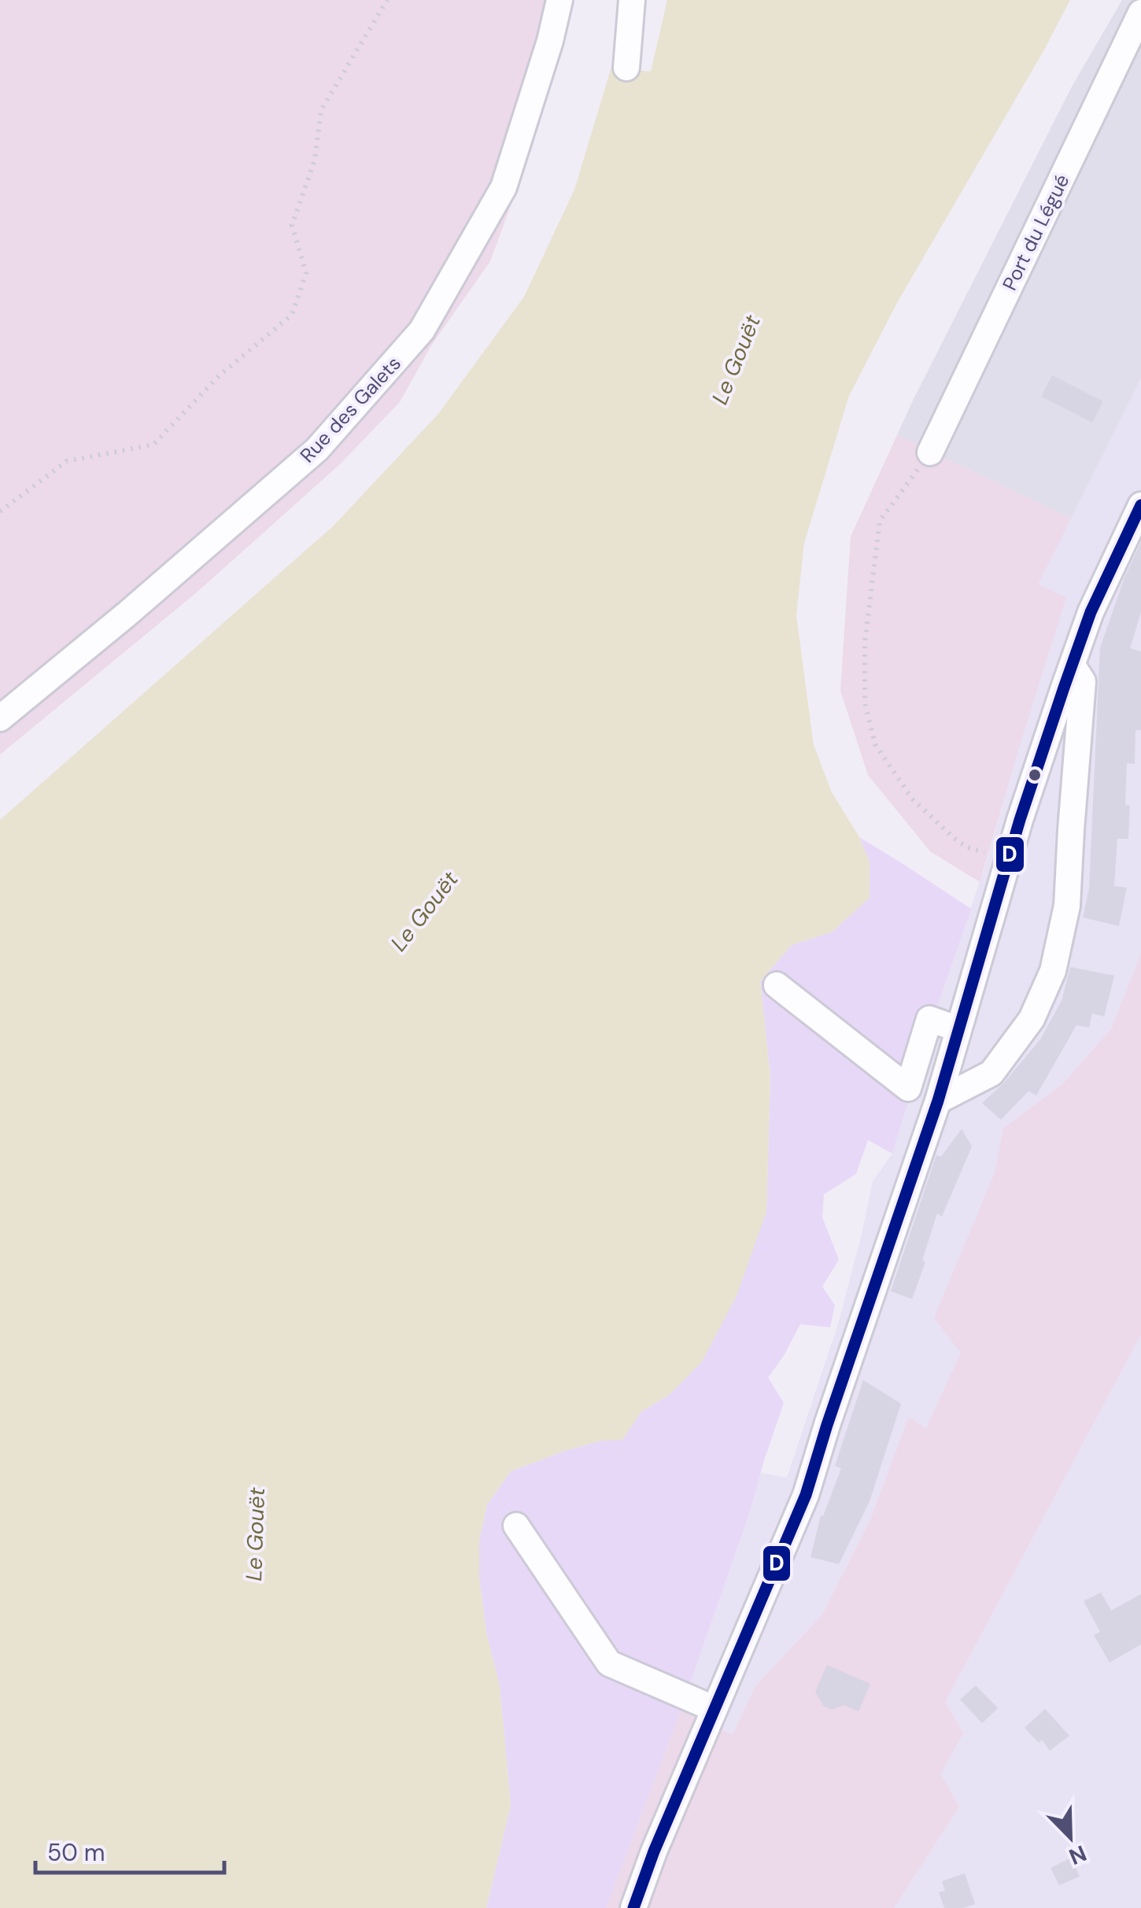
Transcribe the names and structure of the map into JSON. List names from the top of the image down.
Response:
{
  "streets": {
    "street": ["Port du Légué", "Rue des Galets"]
  },
  "water": ["Le Gouët"],
  "lines": ["transit line D"],
  "scale_bar": "50 m",
  "north": "bottom right"
}
